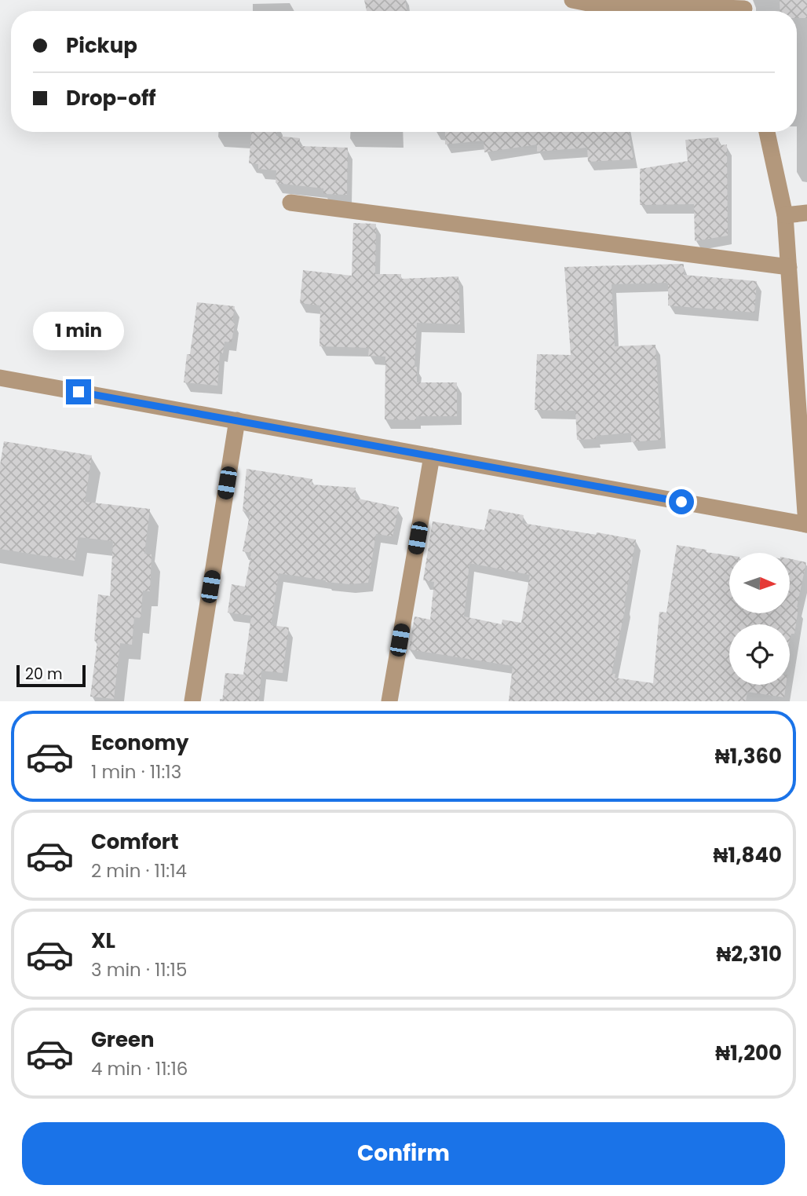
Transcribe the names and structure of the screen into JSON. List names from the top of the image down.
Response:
{
  "scale_bar": "20 m",
  "north": "right",
  "page": {
    "banner": ["Pickup", "Drop-off"],
    "bubble": "1 min",
    "scale": "20 m",
    "list": [
      {
        "name": "Economy",
        "note": "1 min · 11:13",
        "value": "₦1,360"
      },
      {
        "name": "Comfort",
        "note": "2 min · 11:14",
        "value": "₦1,840"
      },
      {
        "name": "XL",
        "note": "3 min · 11:15",
        "value": "₦2,310"
      },
      {
        "name": "Green",
        "note": "4 min · 11:16",
        "value": "₦1,200"
      }
    ],
    "buttons": "Confirm"
  }
}
